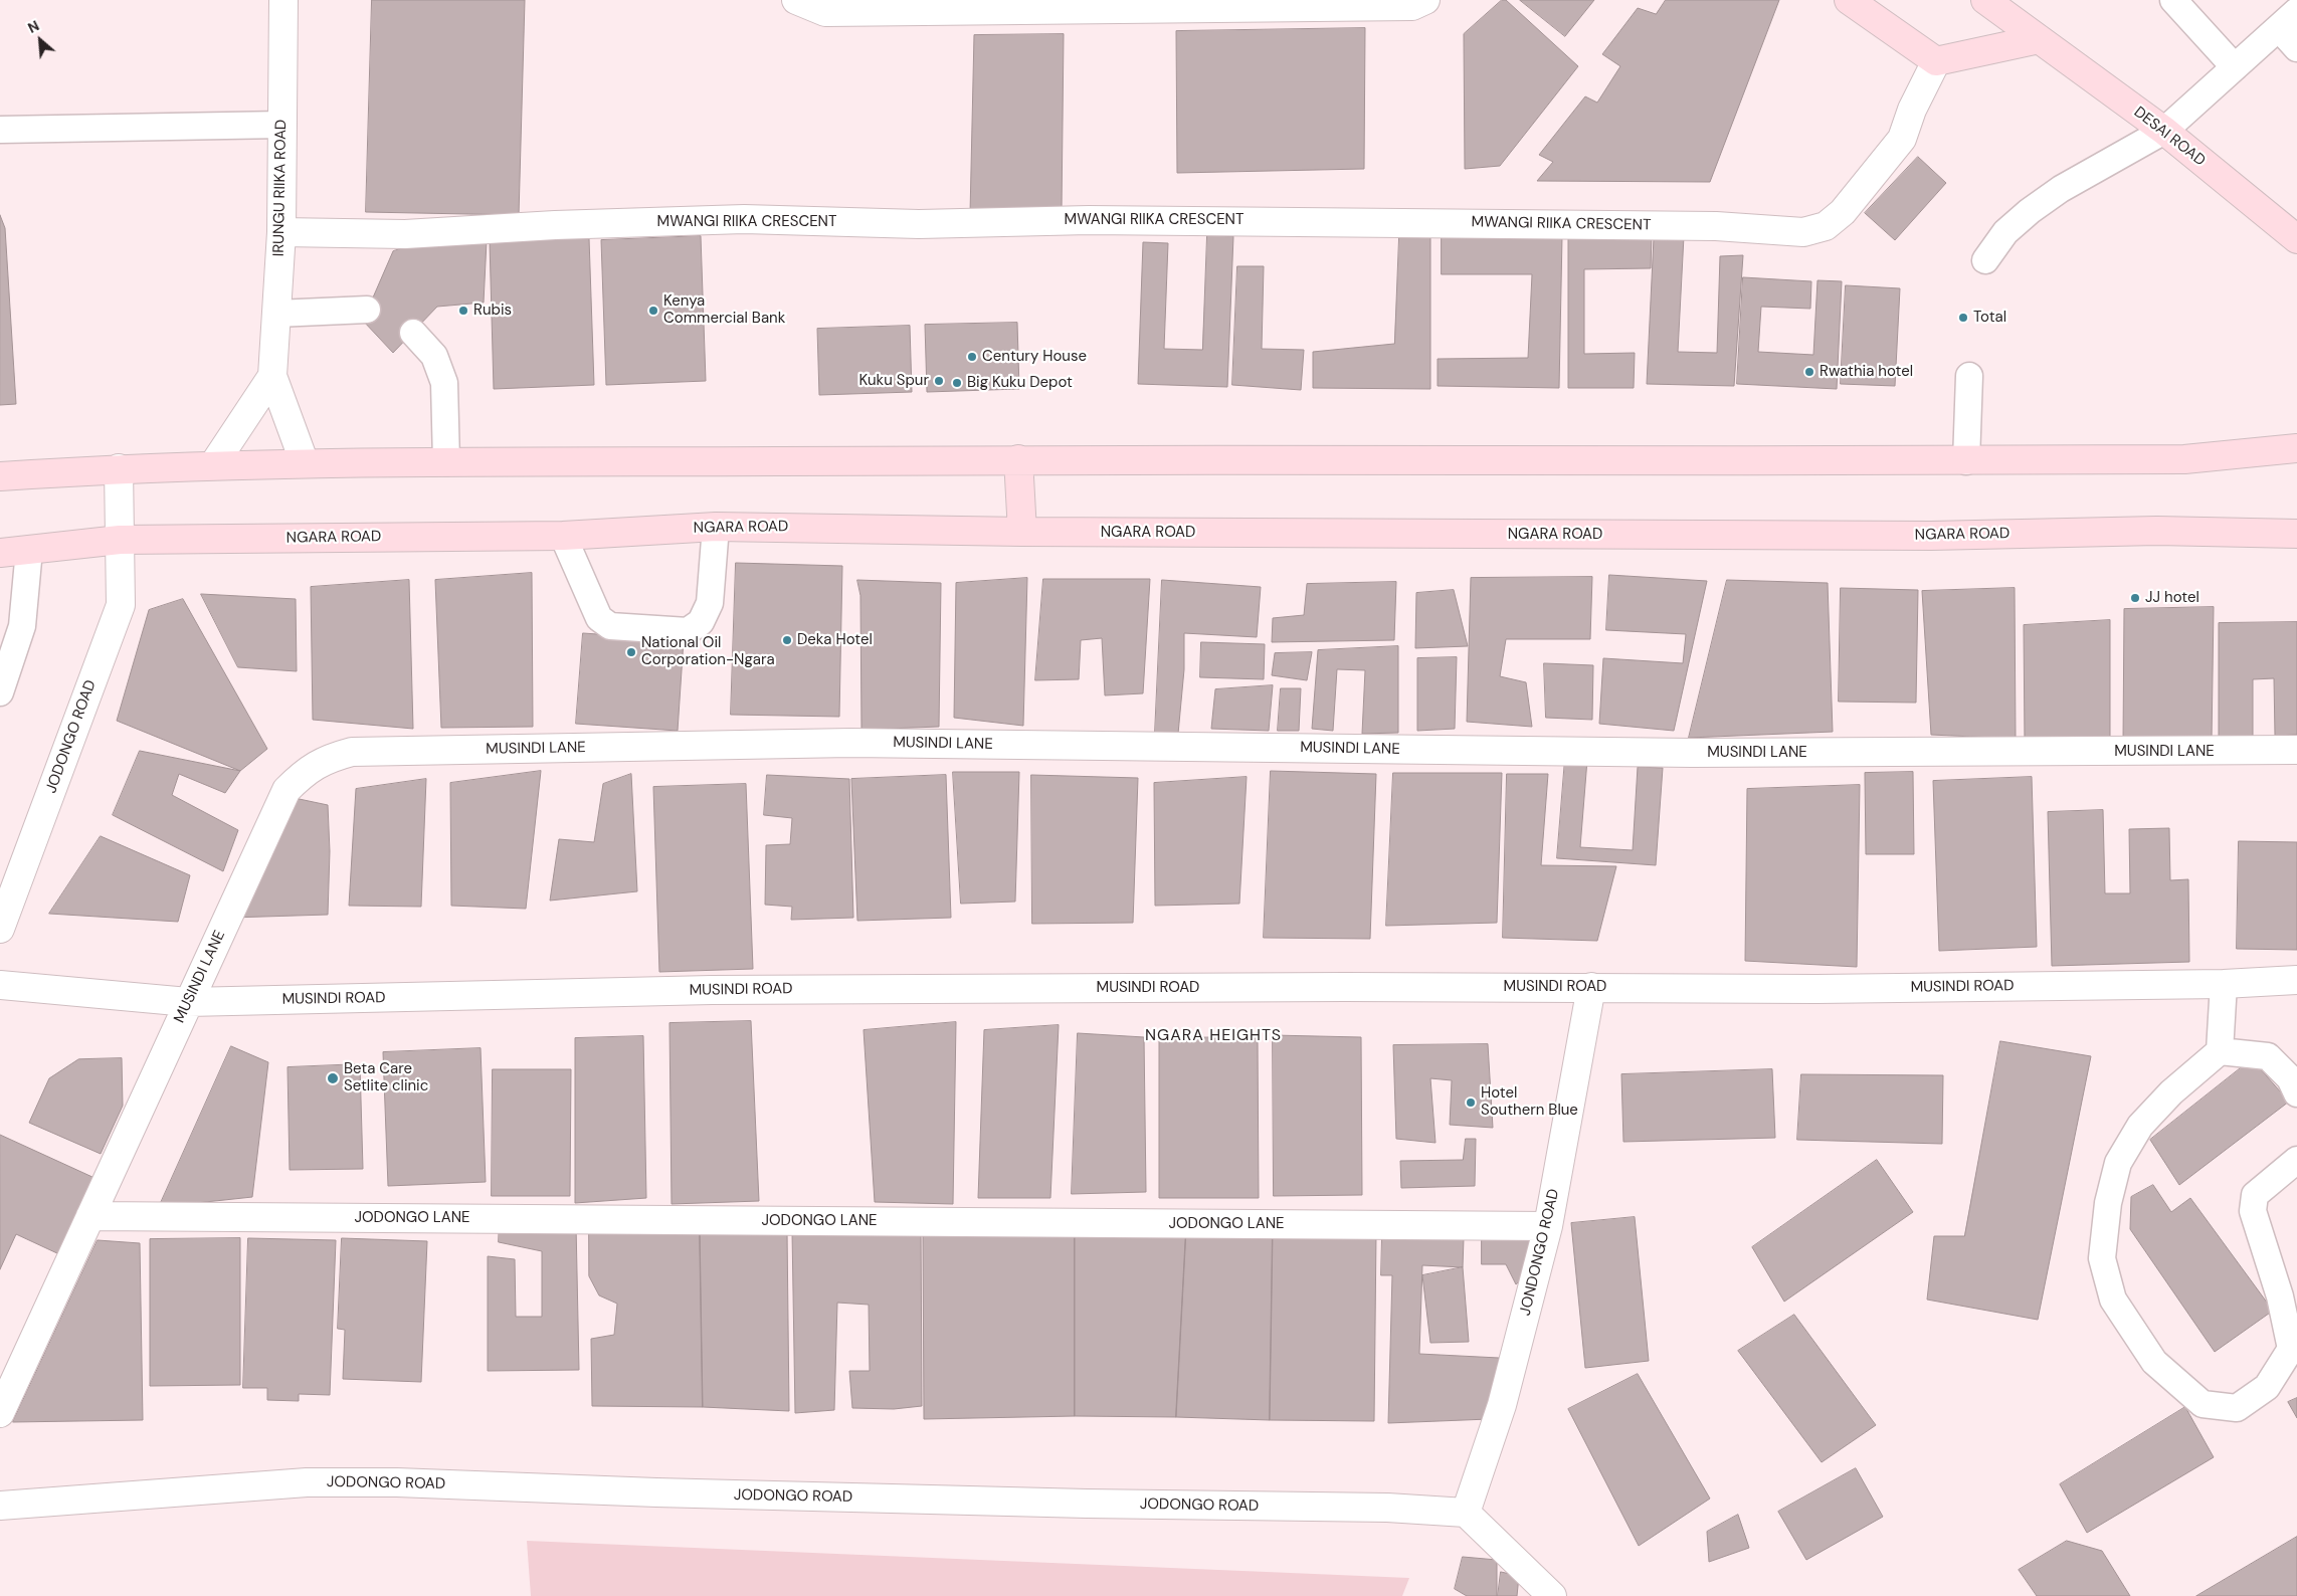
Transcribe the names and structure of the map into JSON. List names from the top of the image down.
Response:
{
  "streets": {
    "main road": ["DESAI ROAD", "NGARA ROAD"],
    "street": [
      "IRUNGU RIIKA ROAD",
      "MWANGI RIIKA CRESCENT",
      "JODONGO ROAD",
      "MUSINDI LANE",
      "MUSINDI ROAD",
      "JODONGO LANE",
      "JONDONGO ROAD"
    ]
  },
  "crossings": [
    ["IRUNGU RIIKA ROAD", "MWANGI RIIKA CRESCENT"],
    ["NGARA ROAD", "JODONGO ROAD"],
    ["JODONGO ROAD", "JONDONGO ROAD"],
    ["MUSINDI LANE", "MUSINDI ROAD"],
    ["MUSINDI LANE", "JODONGO LANE"],
    ["MUSINDI ROAD", "JONDONGO ROAD"],
    ["JODONGO LANE", "JONDONGO ROAD"]
  ],
  "districts": ["NGARA HEIGHTS"],
  "places": [
    "Rubis",
    "Kenya Commercial Bank",
    "Total",
    "Century House",
    "Rwathia hotel",
    "Kuku Spur",
    "Big Kuku Depot",
    "JJ hotel",
    "Deka Hotel",
    "National Oil Corporation-Ngara",
    "Beta Care Setlite clinic",
    "Hotel Southern Blue"
  ],
  "north": "top left"
}
